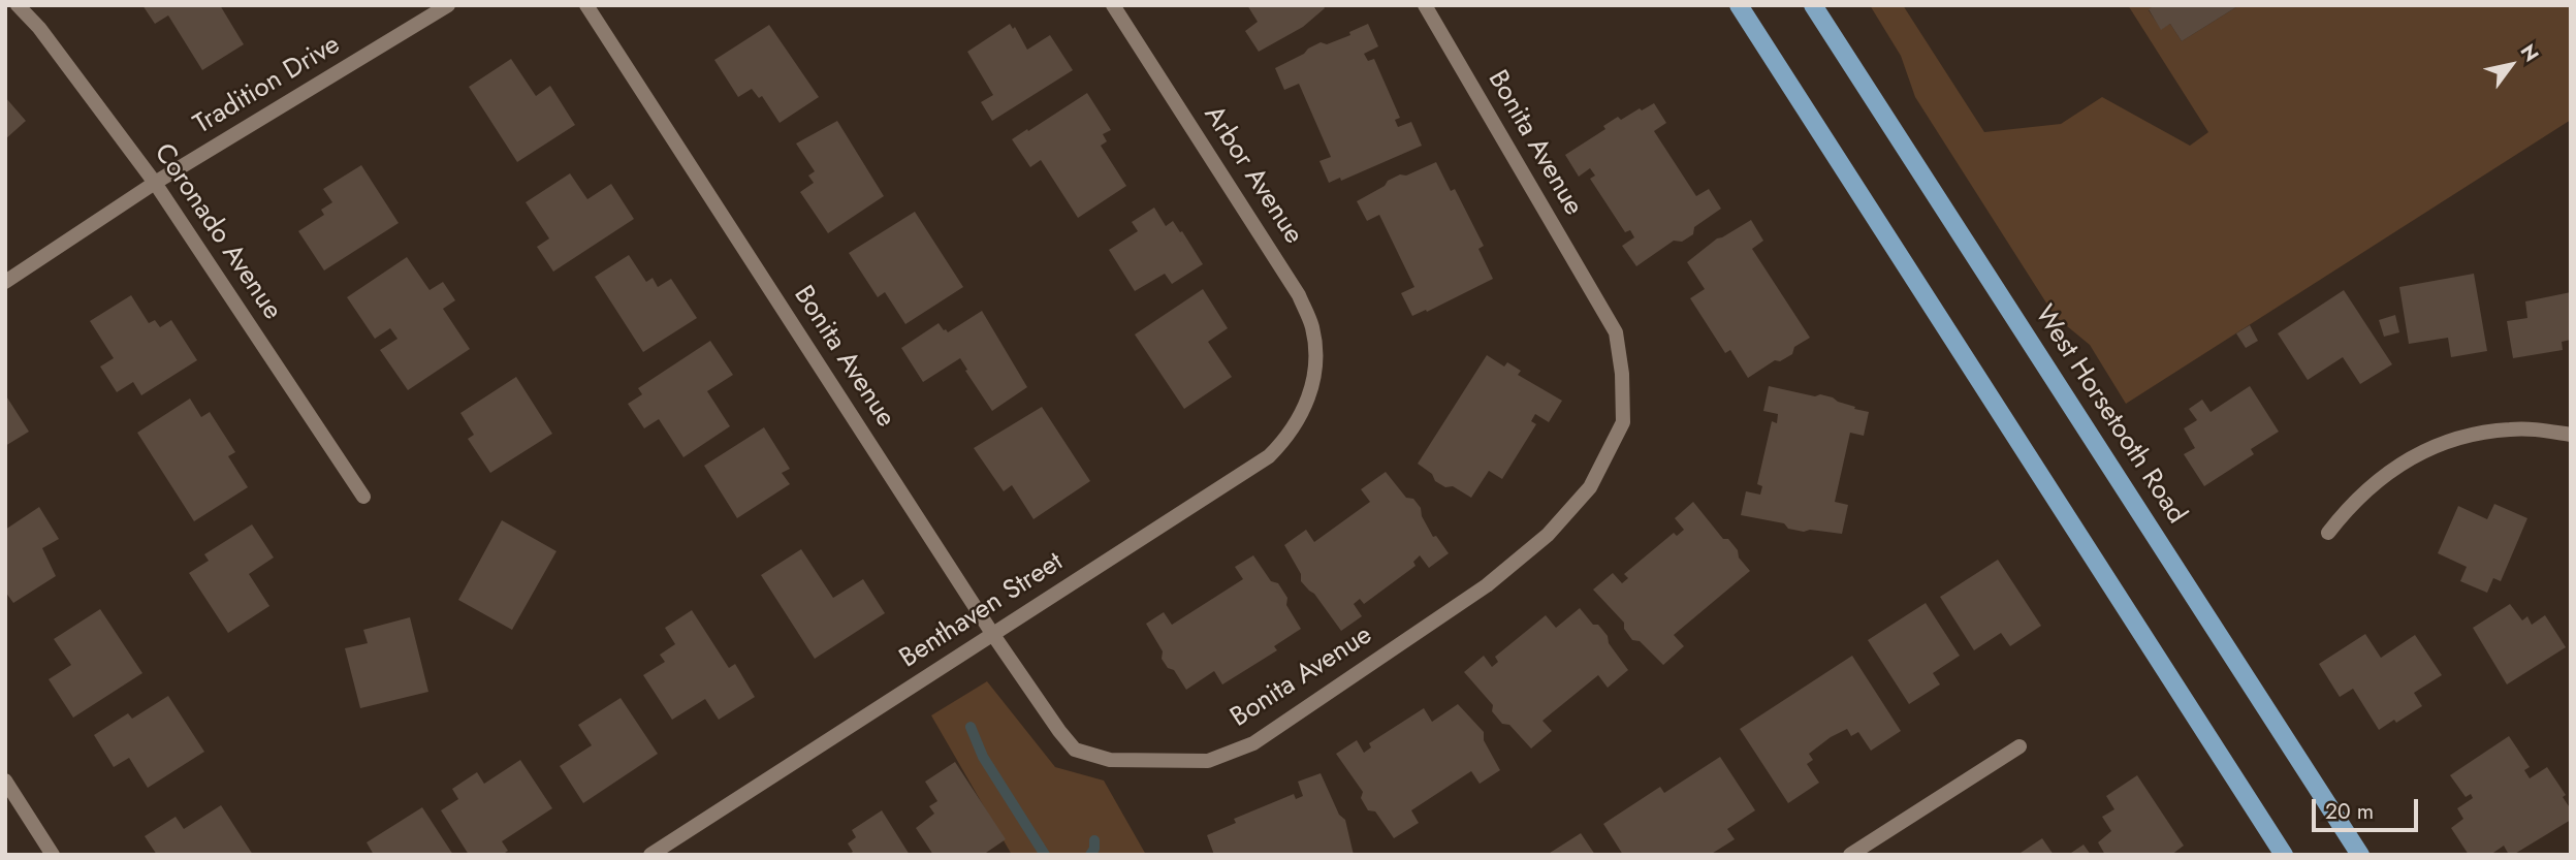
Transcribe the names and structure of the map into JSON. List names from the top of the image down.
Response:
{
  "streets": {
    "main road": ["West Horsetooth Road"],
    "street": [
      "Tradition Drive",
      "Bonita Avenue",
      "Arbor Avenue",
      "Coronado Avenue",
      "Benthaven Street"
    ]
  },
  "crossings": [
    ["Tradition Drive", "Coronado Avenue"],
    ["Bonita Avenue", "Benthaven Street"],
    ["Arbor Avenue", "Benthaven Street"]
  ],
  "scale_bar": "20 m",
  "north": "top right"
}
